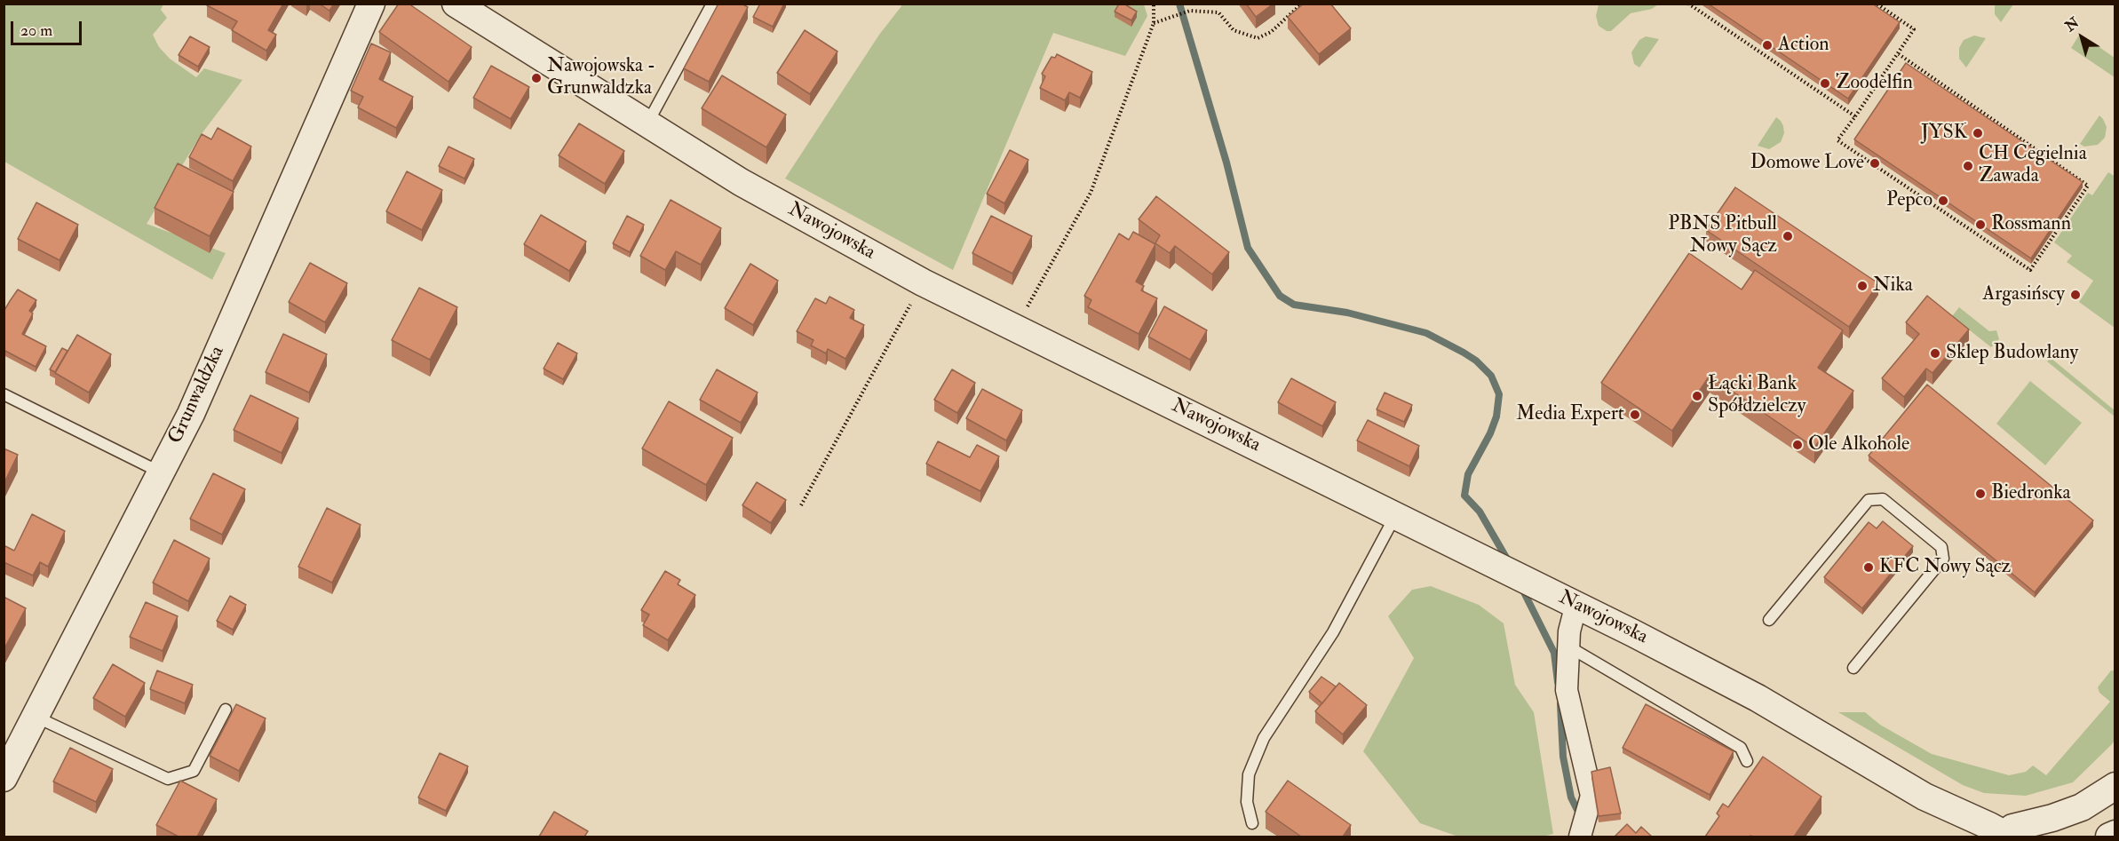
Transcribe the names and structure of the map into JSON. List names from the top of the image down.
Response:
{
  "streets": {
    "street": ["Nawojowska", "Grunwaldzka"]
  },
  "places": [
    "Action",
    "Nawojowska - Grunwaldzka",
    "Zoodelfin",
    "JYSK",
    "Domowe Love",
    "CH Cegielnia Zawada",
    "Pepco",
    "Rossmann",
    "PBNS Pitbull Nowy Sącz",
    "Nika",
    "Argasińscy",
    "Sklep Budowlany",
    "Łącki Bank Spółdzielczy",
    "Media Expert",
    "Ole Alkohole",
    "Biedronka",
    "KFC Nowy Sącz"
  ],
  "scale_bar": "20 m",
  "north": "top left"
}
